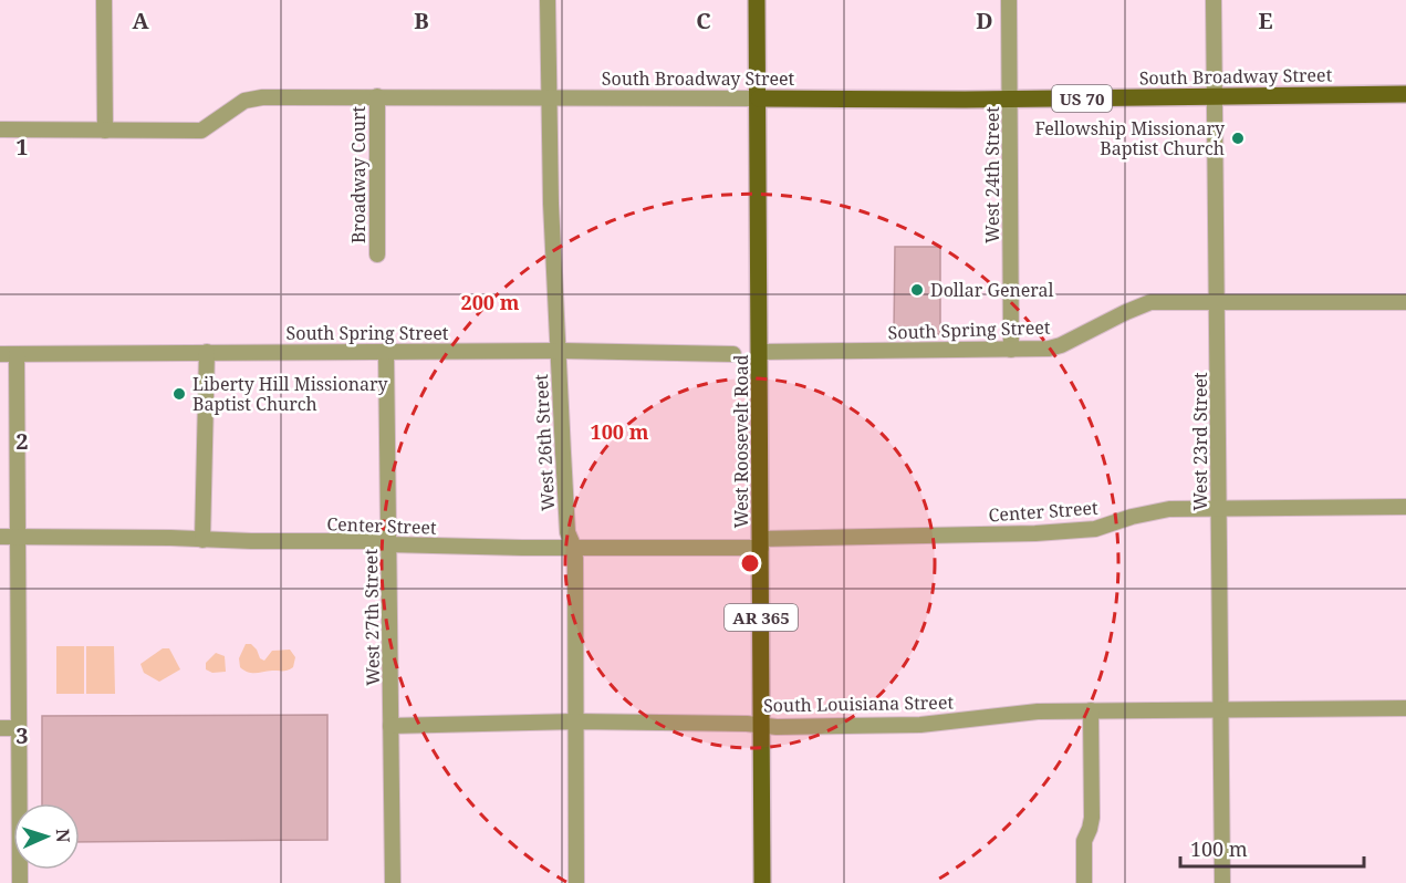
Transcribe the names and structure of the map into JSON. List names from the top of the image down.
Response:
{
  "streets": {
    "main road": [
      "South Broadway Street",
      "US 70",
      "West Roosevelt Road",
      "AR 365"
    ],
    "street": [
      "Broadway Court",
      "West 24th Street",
      "South Spring Street",
      "West 23rd Street",
      "West 26th Street",
      "Center Street",
      "West 27th Street",
      "South Louisiana Street"
    ]
  },
  "crossings": [
    ["South Broadway Street", "Broadway Court"],
    ["South Broadway Street", "West 24th Street"],
    ["South Broadway Street", "West Roosevelt Road"],
    ["South Broadway Street", "West 23rd Street"],
    ["South Broadway Street", "West 26th Street"],
    ["West 24th Street", "South Spring Street"],
    ["South Spring Street", "West Roosevelt Road"],
    ["South Spring Street", "West 23rd Street"],
    ["South Spring Street", "West 26th Street"],
    ["South Spring Street", "West 27th Street"],
    ["West Roosevelt Road", "Center Street"],
    ["West Roosevelt Road", "South Louisiana Street"],
    ["West 23rd Street", "Center Street"],
    ["West 23rd Street", "South Louisiana Street"],
    ["West 26th Street", "Center Street"],
    ["West 26th Street", "South Louisiana Street"],
    ["Center Street", "West 27th Street"],
    ["West 27th Street", "South Louisiana Street"]
  ],
  "places": ["Fellowship Missionary Baptist Church", "Dollar General", "Liberty Hill Missionary Baptist Church"],
  "scale_bar": "100 m",
  "north": "right",
  "grid": {
    "columns": [
      "A",
      "B",
      "C",
      "D",
      "E"
    ],
    "rows": ["1", "2", "3"]
  },
  "rings": ["200 m", "100 m"]
}
